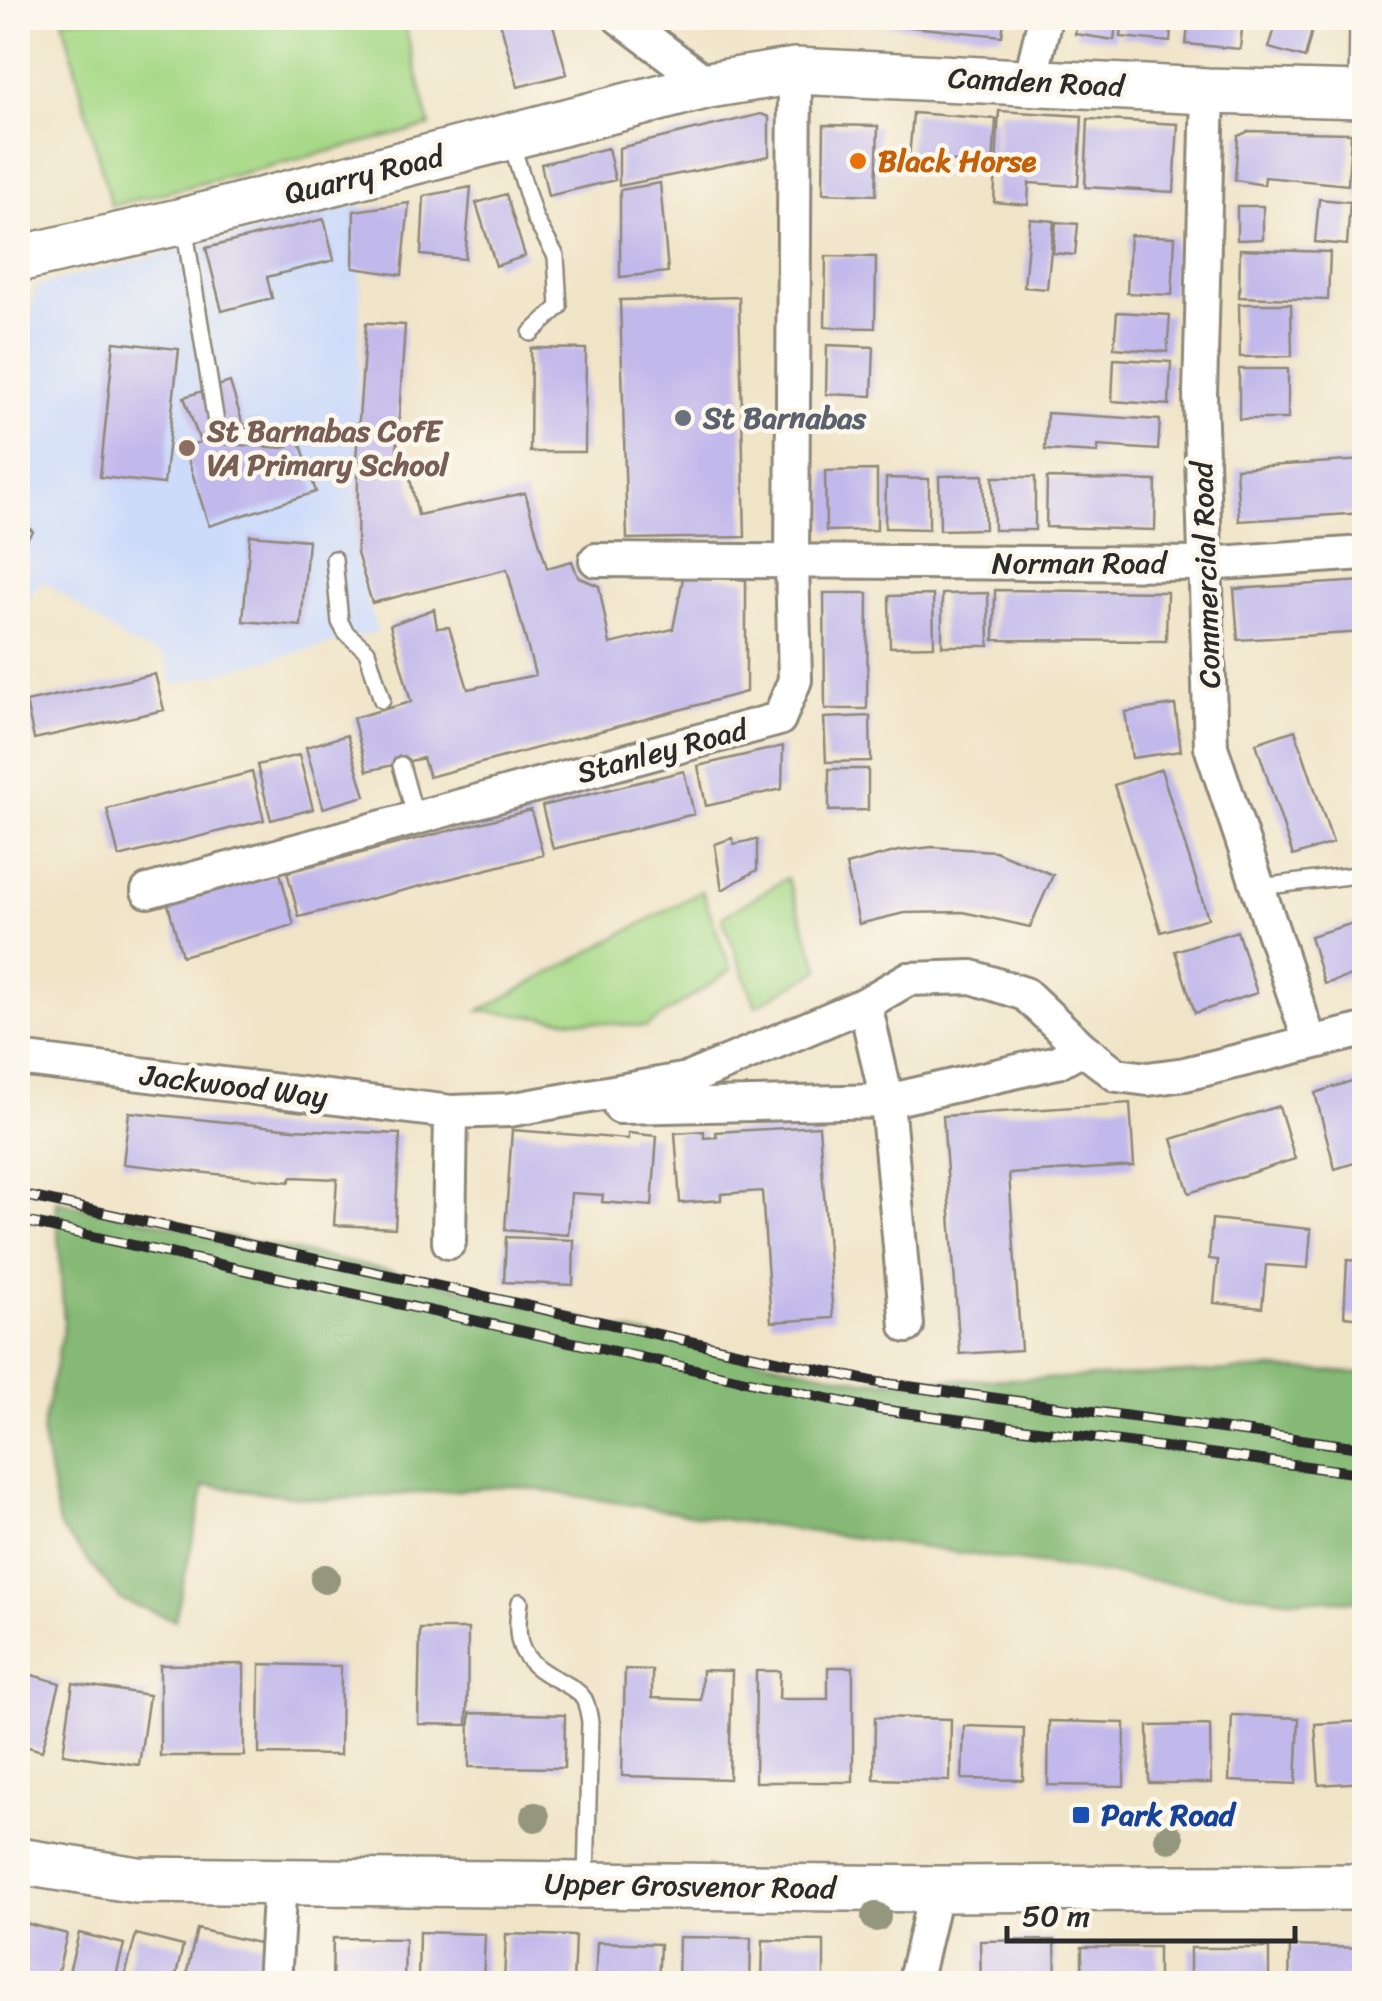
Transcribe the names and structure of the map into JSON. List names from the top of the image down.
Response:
{
  "streets": {
    "street": [
      "Camden Road",
      "Quarry Road",
      "Norman Road",
      "Commercial Road",
      "Stanley Road",
      "Jackwood Way",
      "Upper Grosvenor Road"
    ]
  },
  "crossings": [
    ["Camden Road", "Quarry Road"],
    ["Camden Road", "Commercial Road"],
    ["Camden Road", "Stanley Road"],
    ["Norman Road", "Commercial Road"],
    ["Norman Road", "Stanley Road"],
    ["Commercial Road", "Jackwood Way"]
  ],
  "places": {
    "other": ["Black Horse", "St Barnabas", "St Barnabas CofE VA Primary School"],
    "transit": ["Park Road"]
  },
  "scale_bar": "50 m"
}
